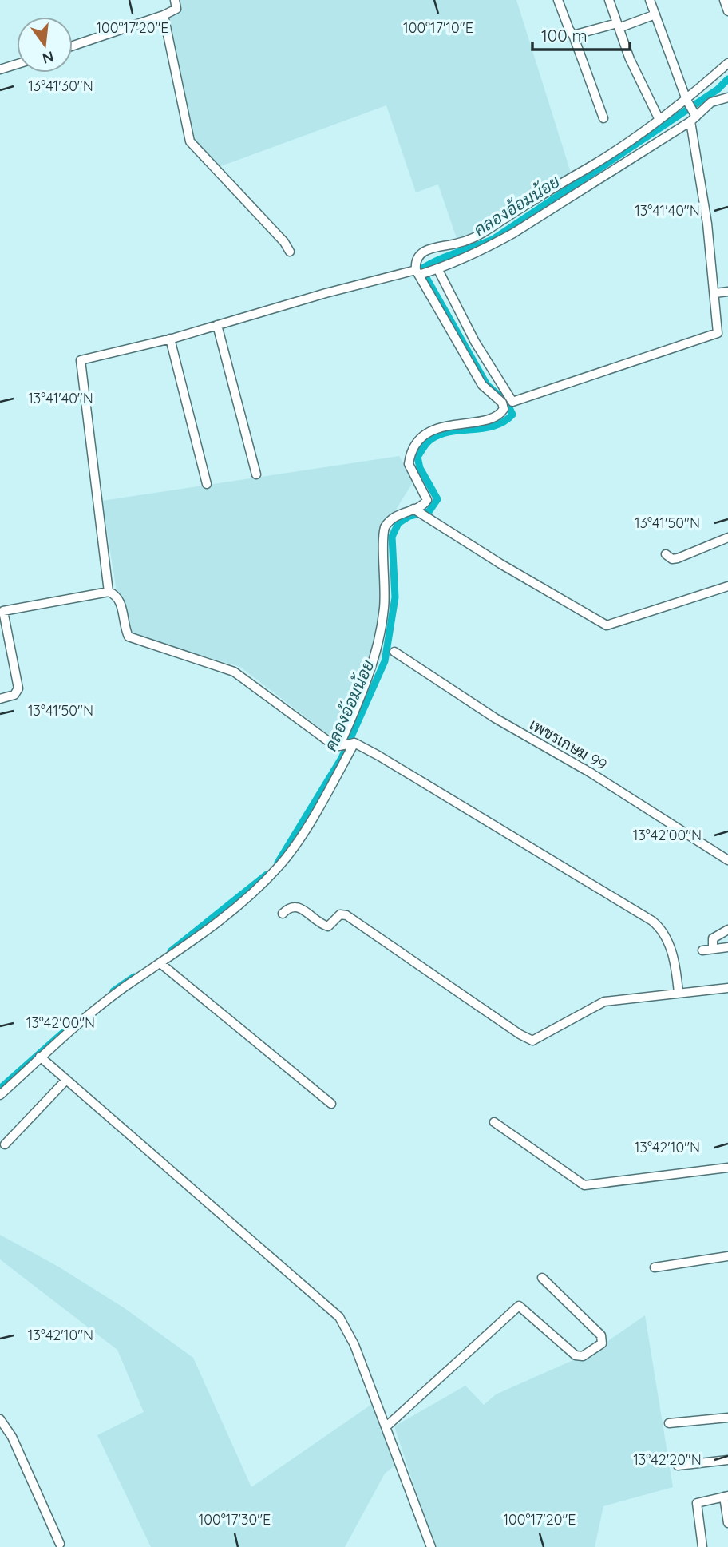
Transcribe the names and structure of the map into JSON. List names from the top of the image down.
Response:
{
  "streets": {
    "street": ["เพชรเกษม 99"]
  },
  "water": ["คลองอ้อมน้อย"],
  "scale_bar": "100 m",
  "north": "bottom",
  "coordinates": [
    "100°17'20\"E",
    "100°17'10\"E",
    "13°41'30\"N",
    "13°41'40\"N",
    "13°41'50\"N",
    "13°42'00\"N",
    "13°42'10\"N",
    "13°42'20\"N",
    "100°17'30\"E"
  ]
}
